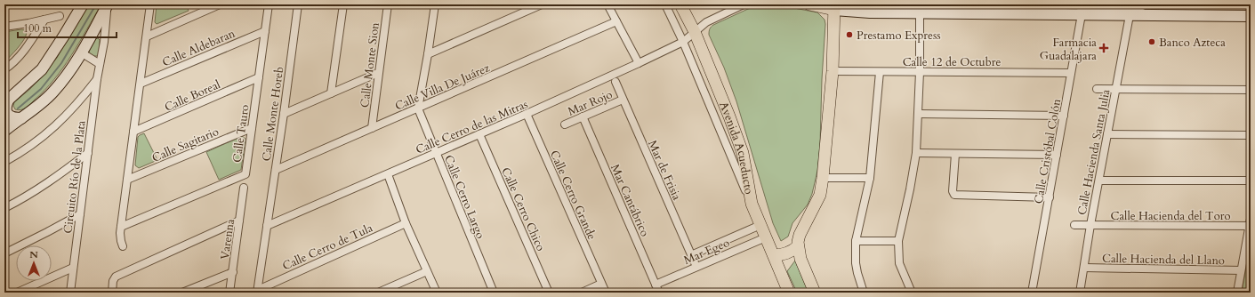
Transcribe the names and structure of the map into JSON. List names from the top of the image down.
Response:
{
  "streets": {
    "main road": ["Avenida Acueducto"],
    "street": [
      "Calle Aldebaran",
      "Calle 12 de Octubre",
      "Calle Monte Sion",
      "Calle Villa De Juárez",
      "Calle Boreal",
      "Mar Rojo",
      "Calle Monte Horeb",
      "Calle Cerro de las Mitras",
      "Calle Tauro",
      "Calle Sagitario",
      "Calle Cristóbal Colón",
      "Calle Hacienda Santa Julia",
      "Mar de Frisia",
      "Circuito Río de la Plata",
      "Calle Cerro Grande",
      "Calle Cerro Largo",
      "Mar Cantábrico",
      "Calle Cerro Chico",
      "Calle Hacienda del Toro",
      "Varenna",
      "Calle Cerro de Tula",
      "Mar Egeo",
      "Calle Hacienda del Llano"
    ]
  },
  "crossings": [
    ["Calle Aldebaran", "Calle Tauro"],
    ["Calle 12 de Octubre", "Calle Cristóbal Colón"],
    ["Calle Monte Sion", "Calle Villa De Juárez"],
    ["Calle Villa De Juárez", "Calle Monte Horeb"],
    ["Calle Villa De Juárez", "Calle Cerro Largo"],
    ["Calle Boreal", "Calle Tauro"],
    ["Mar Rojo", "Mar de Frisia"],
    ["Mar Rojo", "Mar Cantábrico"],
    ["Calle Monte Horeb", "Calle Cerro de las Mitras"],
    ["Calle Monte Horeb", "Calle Cerro de Tula"],
    ["Calle Cerro de las Mitras", "Avenida Acueducto"],
    ["Calle Cerro de las Mitras", "Calle Cerro Grande"],
    ["Calle Cerro de las Mitras", "Calle Cerro Largo"],
    ["Calle Cerro de las Mitras", "Calle Cerro Chico"],
    ["Calle Tauro", "Calle Sagitario"],
    ["Avenida Acueducto", "Mar Egeo"],
    ["Calle Hacienda Santa Julia", "Calle Hacienda del Toro"],
    ["Calle Hacienda Santa Julia", "Calle Hacienda del Llano"],
    ["Mar de Frisia", "Mar Egeo"],
    ["Mar Cantábrico", "Mar Egeo"]
  ],
  "places": {
    "other": ["Prestamo Express", "Banco Azteca"],
    "health": ["Farmacia Guadalajara"]
  },
  "scale_bar": "100 m",
  "north": "top"
}
